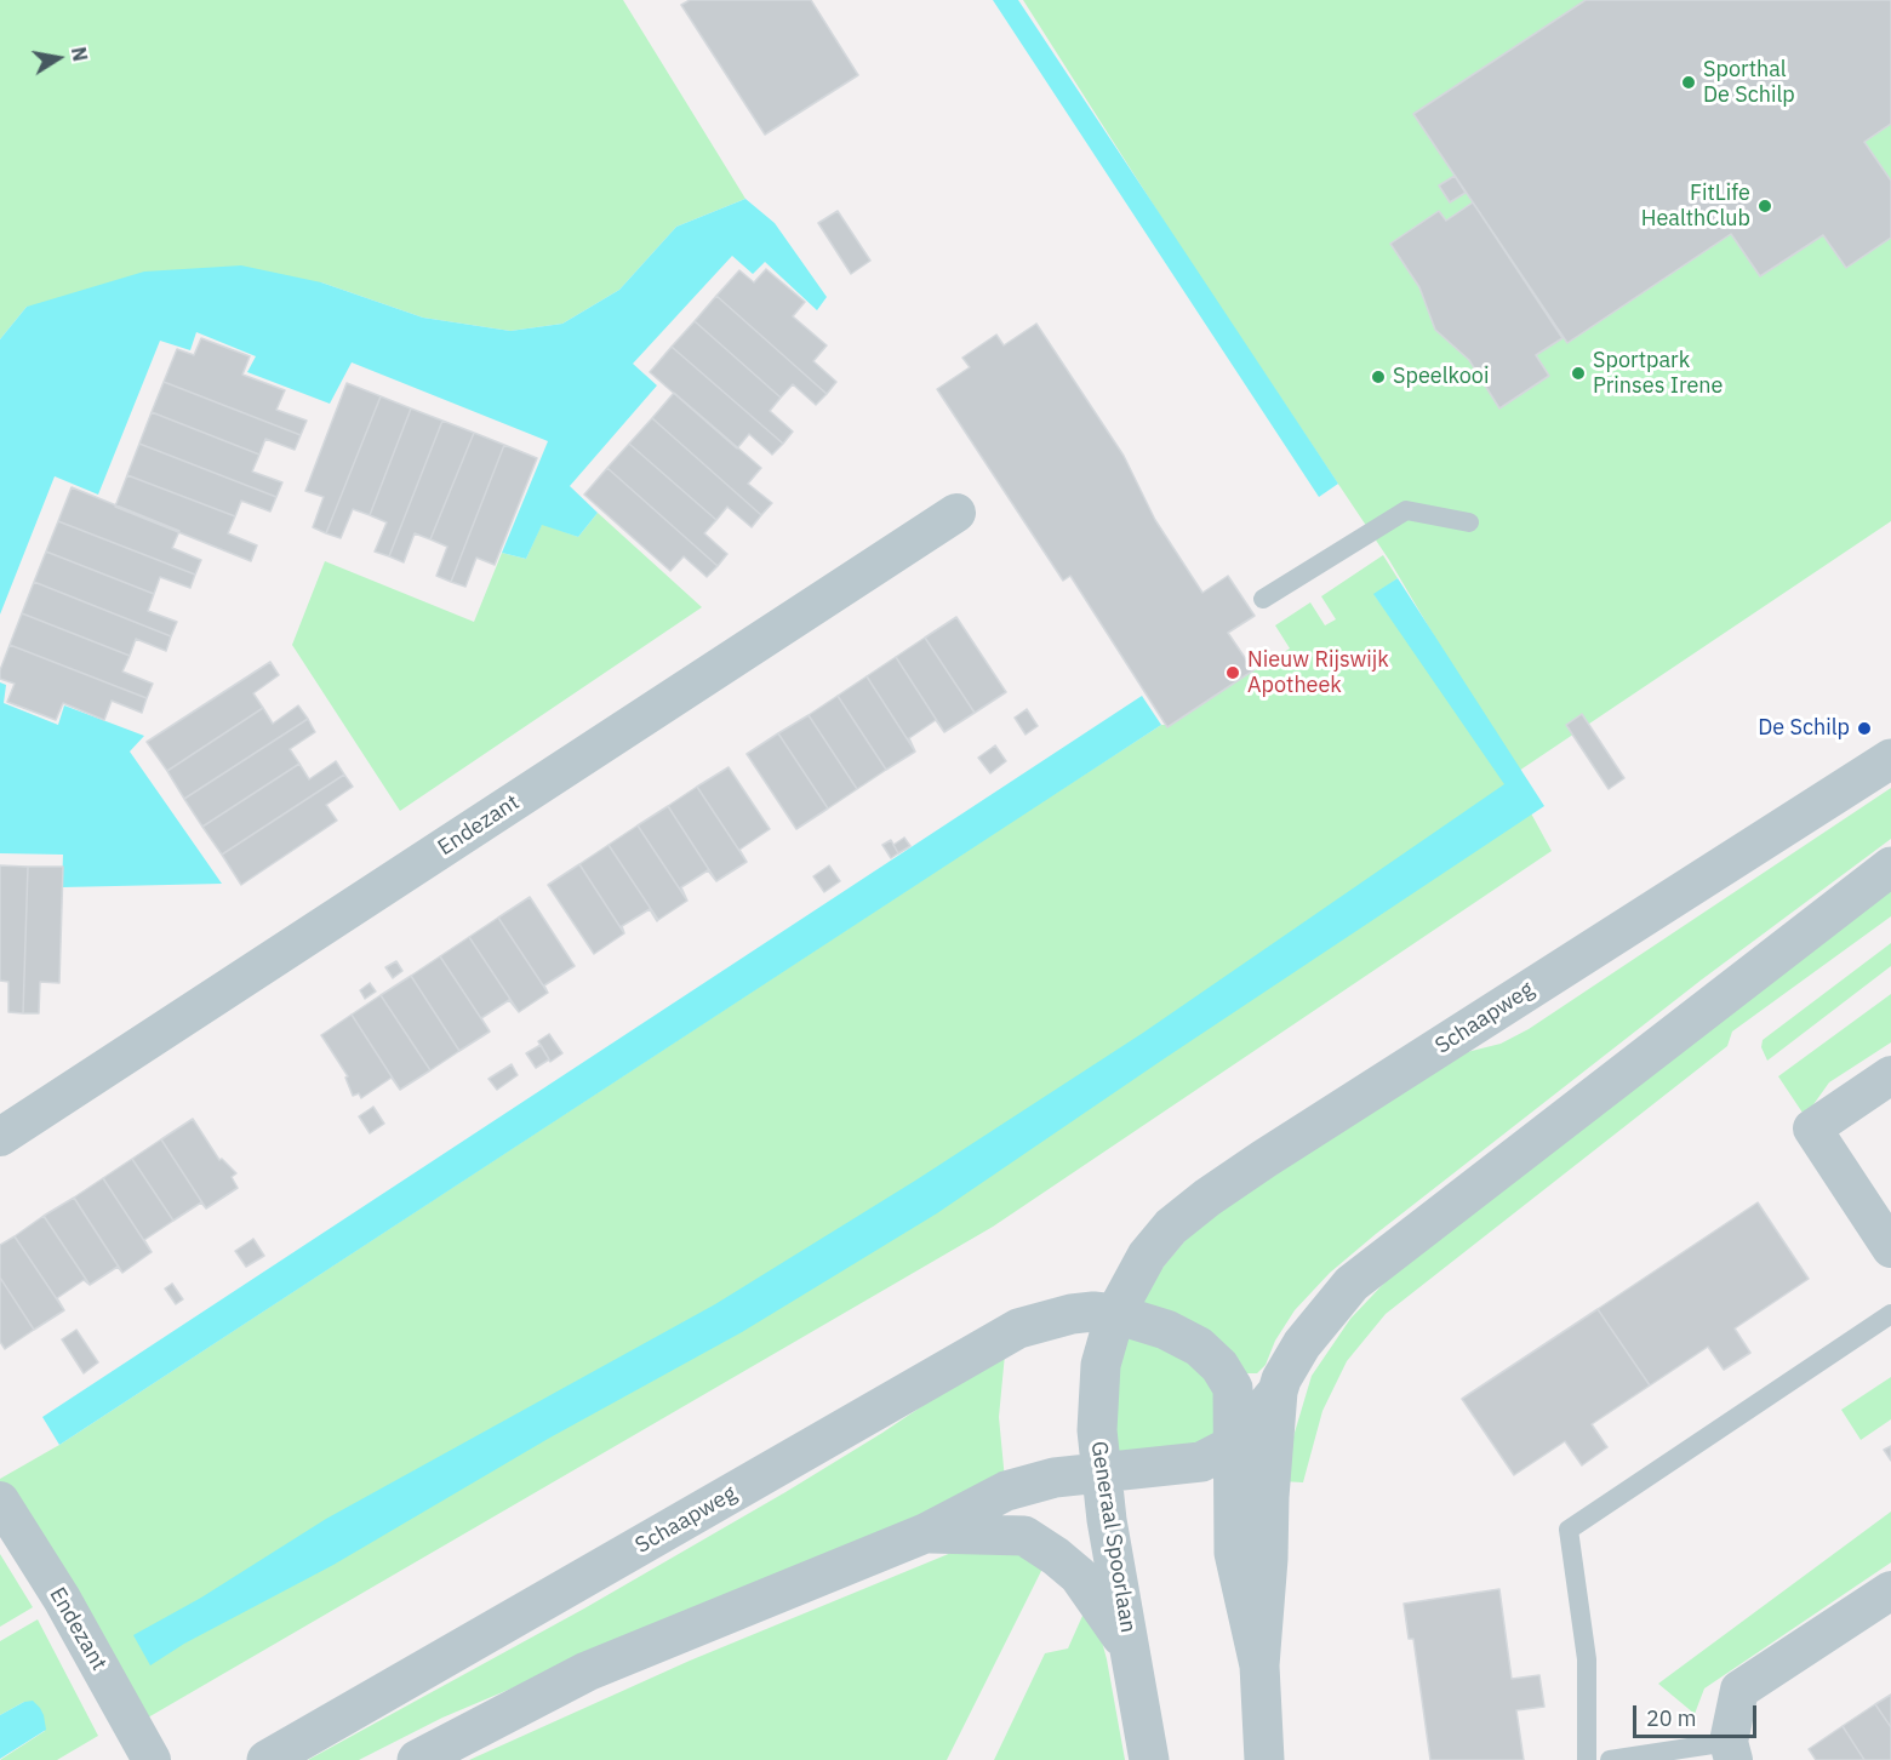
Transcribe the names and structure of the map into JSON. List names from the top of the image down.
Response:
{
  "streets": {
    "street": ["Endezant", "Schaapweg", "Generaal Spoorlaan"]
  },
  "crossings": [
    ["Schaapweg", "Generaal Spoorlaan"]
  ],
  "places": [
    "Sporthal De Schilp",
    "FitLife HealthClub",
    "Sportpark Prinses Irene",
    "Speelkooi",
    "Nieuw Rijswijk Apotheek",
    "De Schilp"
  ],
  "scale_bar": "20 m",
  "north": "right"
}
